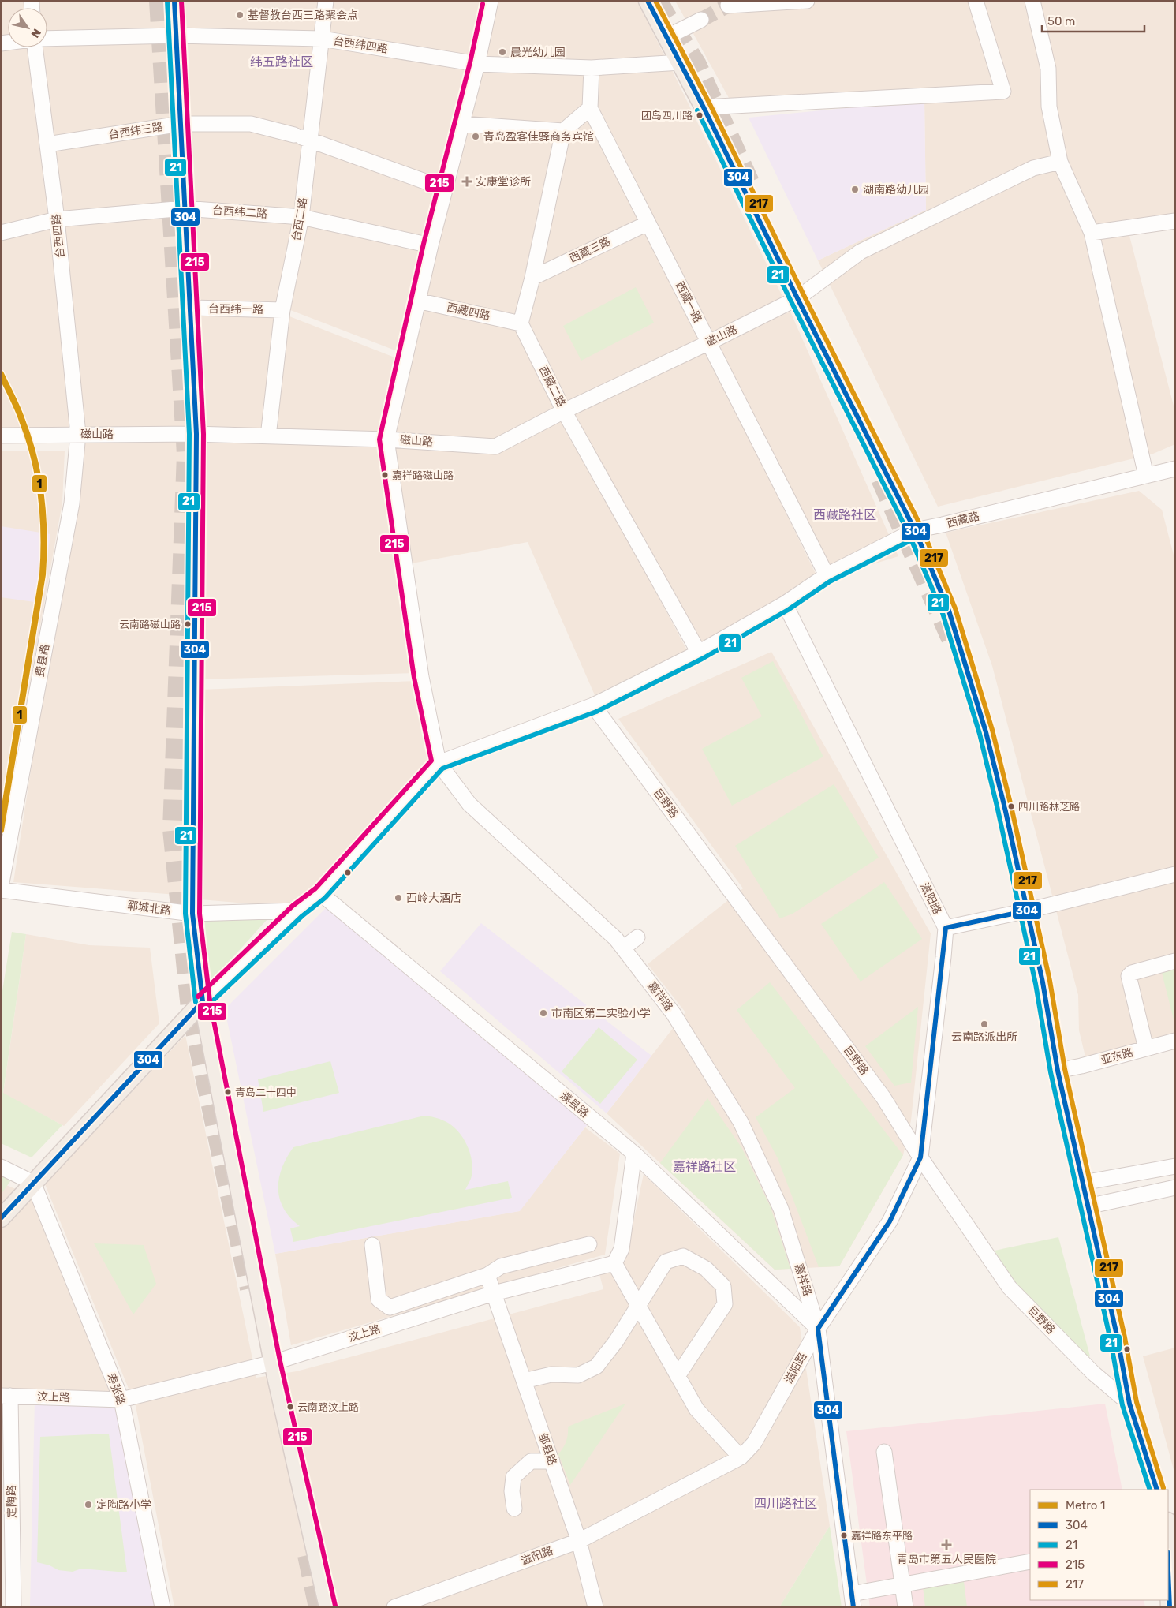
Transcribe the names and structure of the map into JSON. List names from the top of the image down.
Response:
{
  "streets": {
    "main road": ["西藏路"],
    "street": [
      "台西纬四路",
      "台西纬三路",
      "台西纬二路",
      "台西二路",
      "台西四路",
      "西藏三路",
      "西藏一路",
      "台西纬一路",
      "西藏四路",
      "磁山路",
      "西藏二路",
      "费县路",
      "巨野路",
      "滋阳路",
      "郓城北路",
      "嘉祥路",
      "亚东路",
      "濮县路",
      "汶上路",
      "寿张路",
      "邹县路",
      "定陶路"
    ]
  },
  "crossings": [
    ["台西纬四路", "台西二路"],
    ["台西纬四路", "西藏一路"],
    ["台西纬三路", "台西二路"],
    ["台西纬三路", "台西四路"],
    ["台西纬二路", "台西二路"],
    ["台西纬二路", "台西四路"],
    ["台西二路", "台西纬一路"],
    ["台西二路", "磁山路"],
    ["台西四路", "磁山路"],
    ["台西四路", "费县路"],
    ["西藏三路", "西藏一路"],
    ["西藏一路", "磁山路"],
    ["西藏一路", "西藏路"],
    ["西藏四路", "西藏二路"],
    ["磁山路", "西藏二路"],
    ["磁山路", "费县路"],
    ["磁山路", "嘉祥路"],
    ["西藏二路", "西藏路"],
    ["西藏路", "巨野路"],
    ["西藏路", "滋阳路"],
    ["西藏路", "郓城北路"],
    ["西藏路", "嘉祥路"],
    ["西藏路", "濮县路"],
    ["西藏路", "寿张路"],
    ["费县路", "郓城北路"],
    ["巨野路", "滋阳路"],
    ["滋阳路", "嘉祥路"],
    ["滋阳路", "濮县路"],
    ["滋阳路", "邹县路"],
    ["嘉祥路", "濮县路"],
    ["汶上路", "寿张路"],
    ["汶上路", "邹县路"],
    ["汶上路", "定陶路"]
  ],
  "districts": [
    "纬五路社区",
    "西藏路社区",
    "嘉祥路社区",
    "四川路社区"
  ],
  "places": {
    "other": [
      "基督教台西三路聚会点",
      "晨光幼儿园",
      "团岛四川路",
      "青岛盈客佳驿商务宾馆",
      "湖南路幼儿园",
      "嘉祥路磁山路",
      "云南路磁山路",
      "四川路林芝路",
      "西岭大酒店",
      "市南区第二实验小学",
      "云南路派出所",
      "青岛二十四中",
      "云南路汶上路",
      "定陶路小学",
      "嘉祥路东平路"
    ],
    "health": ["安康堂诊所", "青岛市第五人民医院"]
  },
  "lines": [
    "transit line 304",
    "transit line 21",
    "transit line 215",
    "transit line 217",
    "metro line 1"
  ],
  "legend": [
    "Metro 1",
    "304",
    "21",
    "215",
    "217"
  ],
  "scale_bar": "50 m",
  "north": "bottom right"
}
